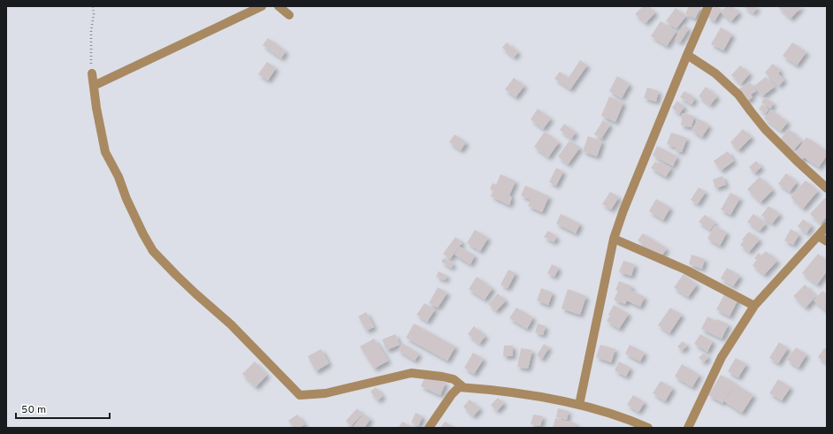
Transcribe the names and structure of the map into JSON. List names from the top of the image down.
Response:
{
  "scale_bar": "50 m"
}
